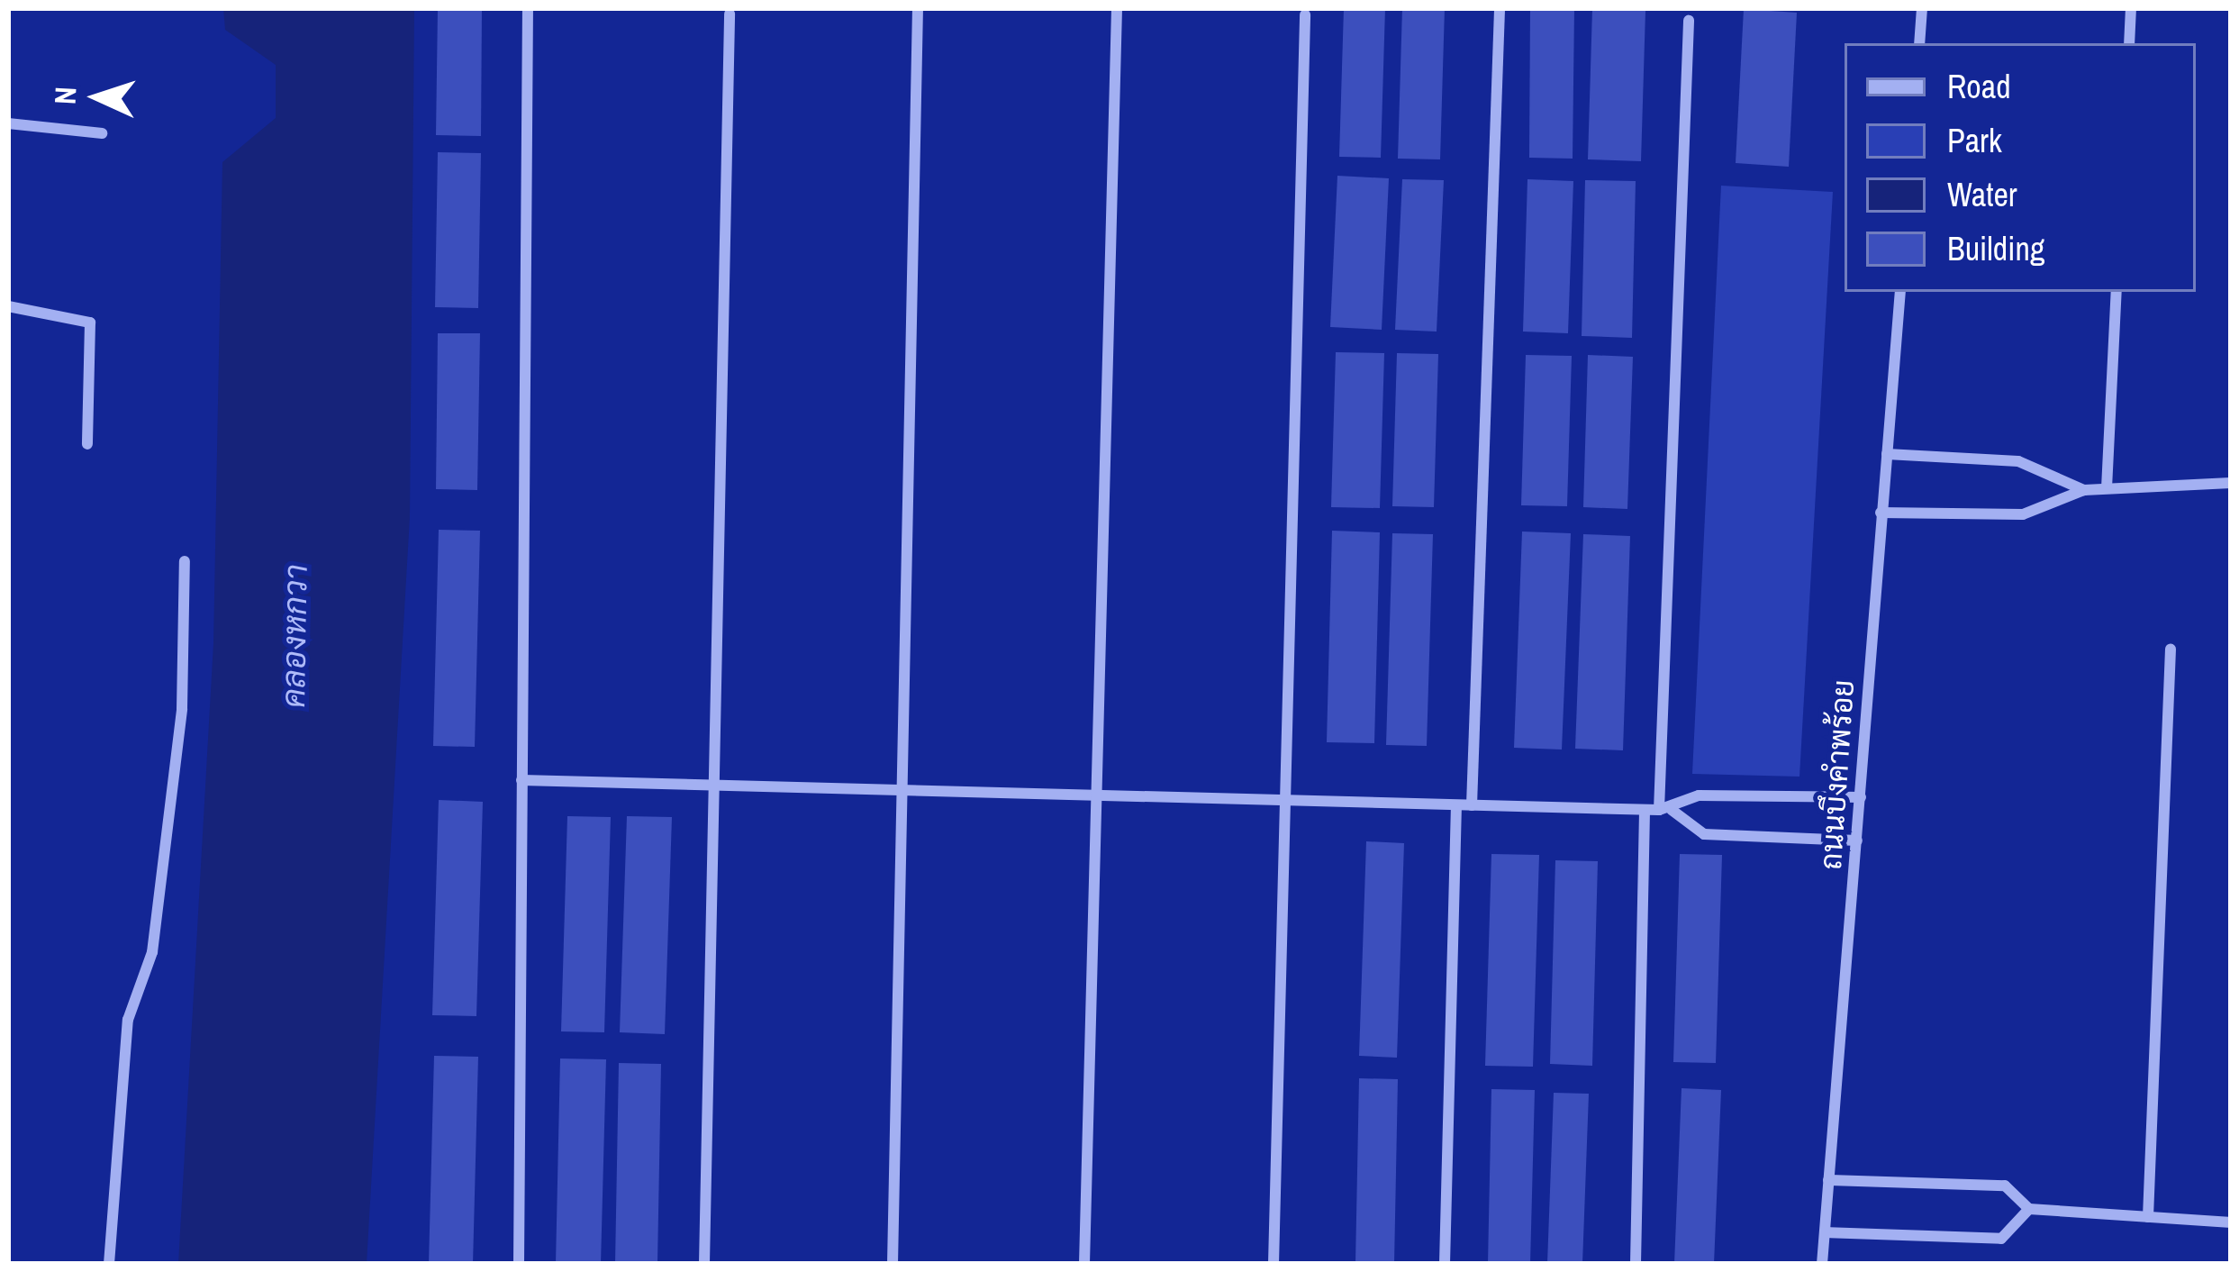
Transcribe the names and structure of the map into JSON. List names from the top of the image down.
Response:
{
  "streets": {
    "street": ["ถนนบึงคำพร้อย"]
  },
  "water": ["คลองหกวา"],
  "legend": [
    "Road",
    "Park",
    "Water",
    "Building"
  ],
  "north": "left"
}
